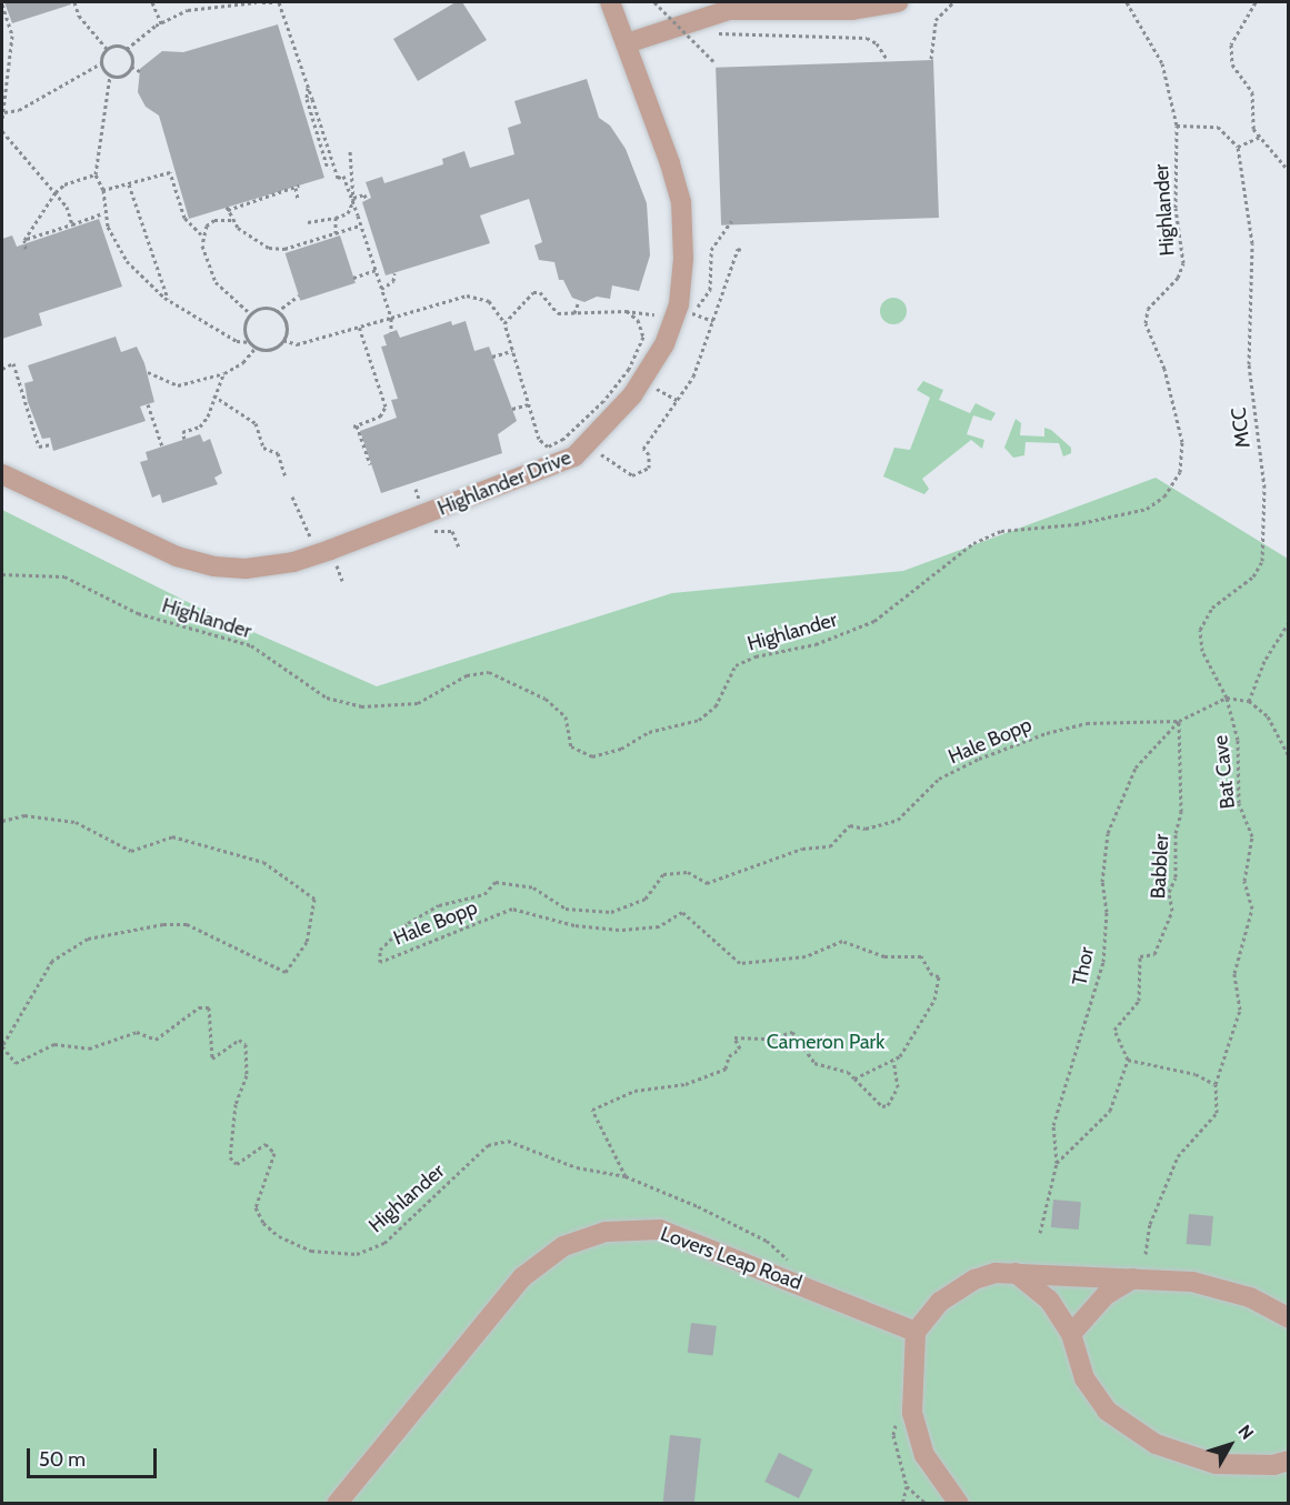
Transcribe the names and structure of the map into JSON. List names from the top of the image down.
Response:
{
  "streets": {
    "street": ["Highlander Drive", "Lovers Leap Road"],
    "path": [
      "Highlander",
      "MCC",
      "Hale Bopp",
      "Bat Cave",
      "Babbler",
      "Thor"
    ]
  },
  "crossings": [
    ["MCC", "Hale Bopp"],
    ["MCC", "Bat Cave"],
    ["Hale Bopp", "Bat Cave"],
    ["Hale Bopp", "Babbler"],
    ["Hale Bopp", "Thor"],
    ["Babbler", "Thor"]
  ],
  "parks": ["Cameron Park"],
  "scale_bar": "50 m",
  "north": "top right"
}
